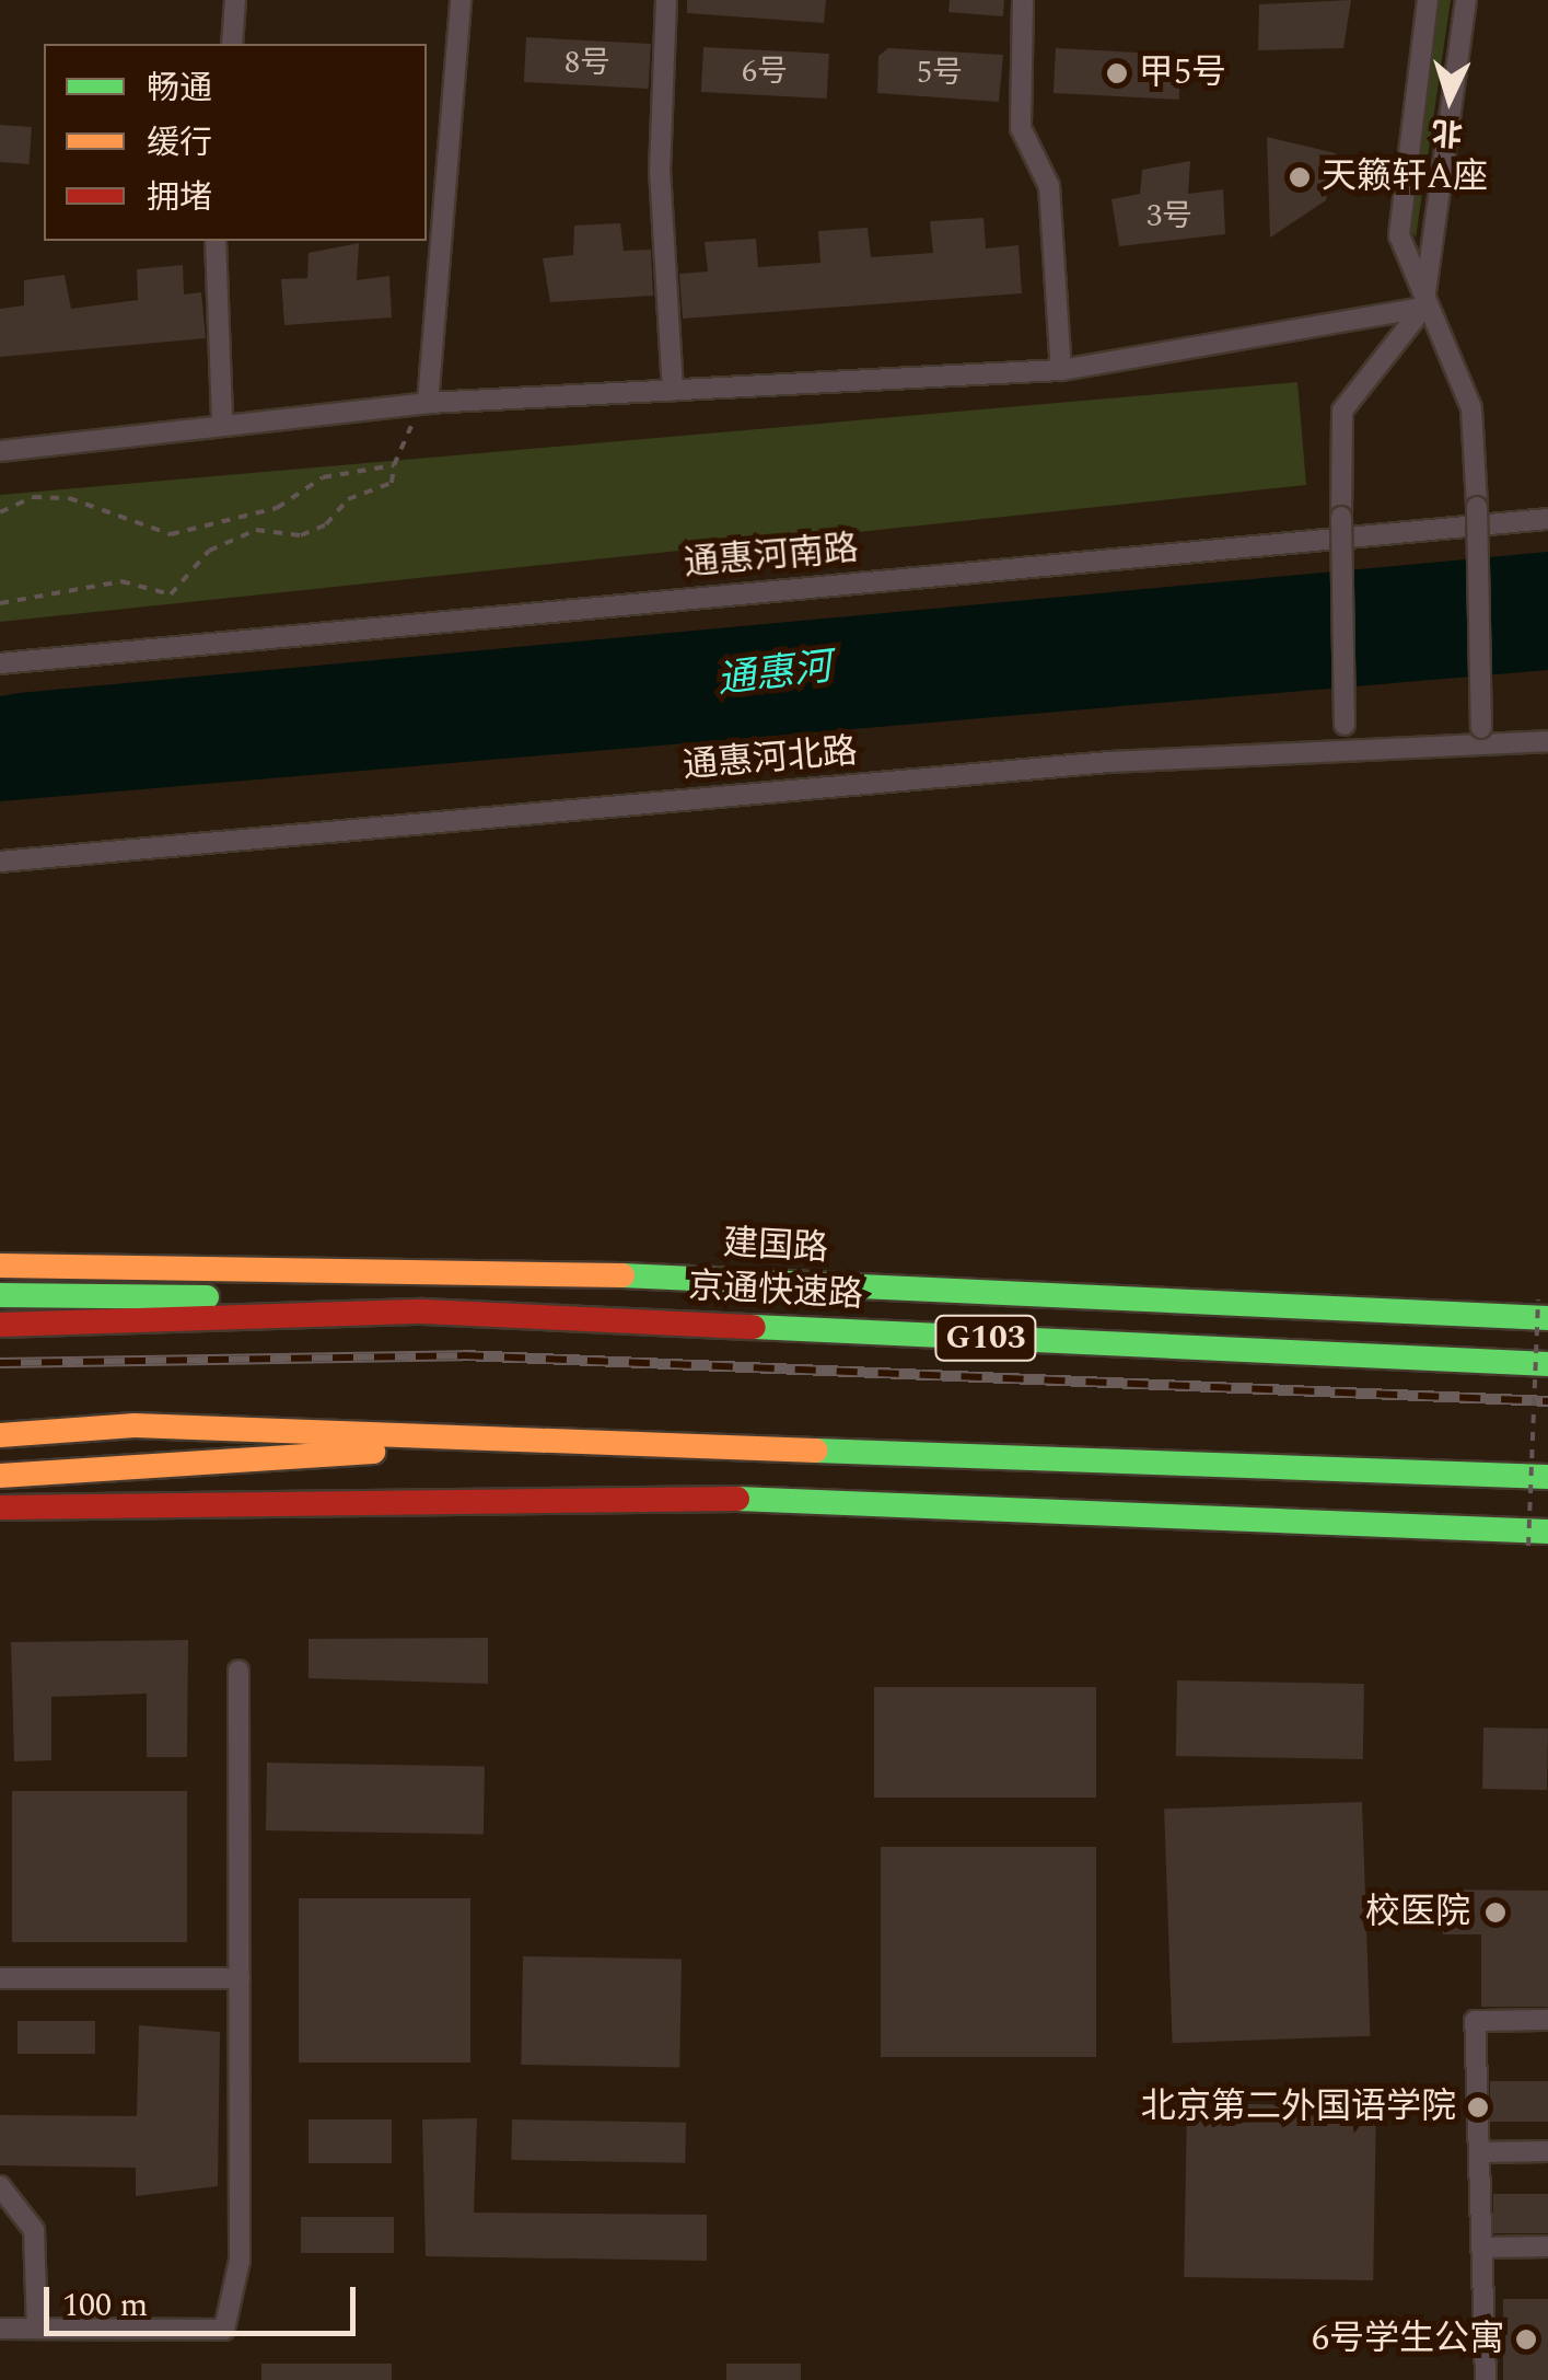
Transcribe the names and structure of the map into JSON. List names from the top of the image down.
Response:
{
  "streets": {
    "main road": ["建国路", "京通快速路", "G103"],
    "street": ["通惠河南路", "通惠河北路"]
  },
  "water": ["通惠河"],
  "places": [
    "甲5号",
    "天籁轩A座",
    "校医院",
    "北京第二外国语学院",
    "6号学生公寓"
  ],
  "house_numbers": [
    "8号",
    "6号",
    "5号",
    "3号"
  ],
  "legend": ["畅通", "缓行", "拥堵"],
  "scale_bar": "100 m",
  "north": "bottom"
}
